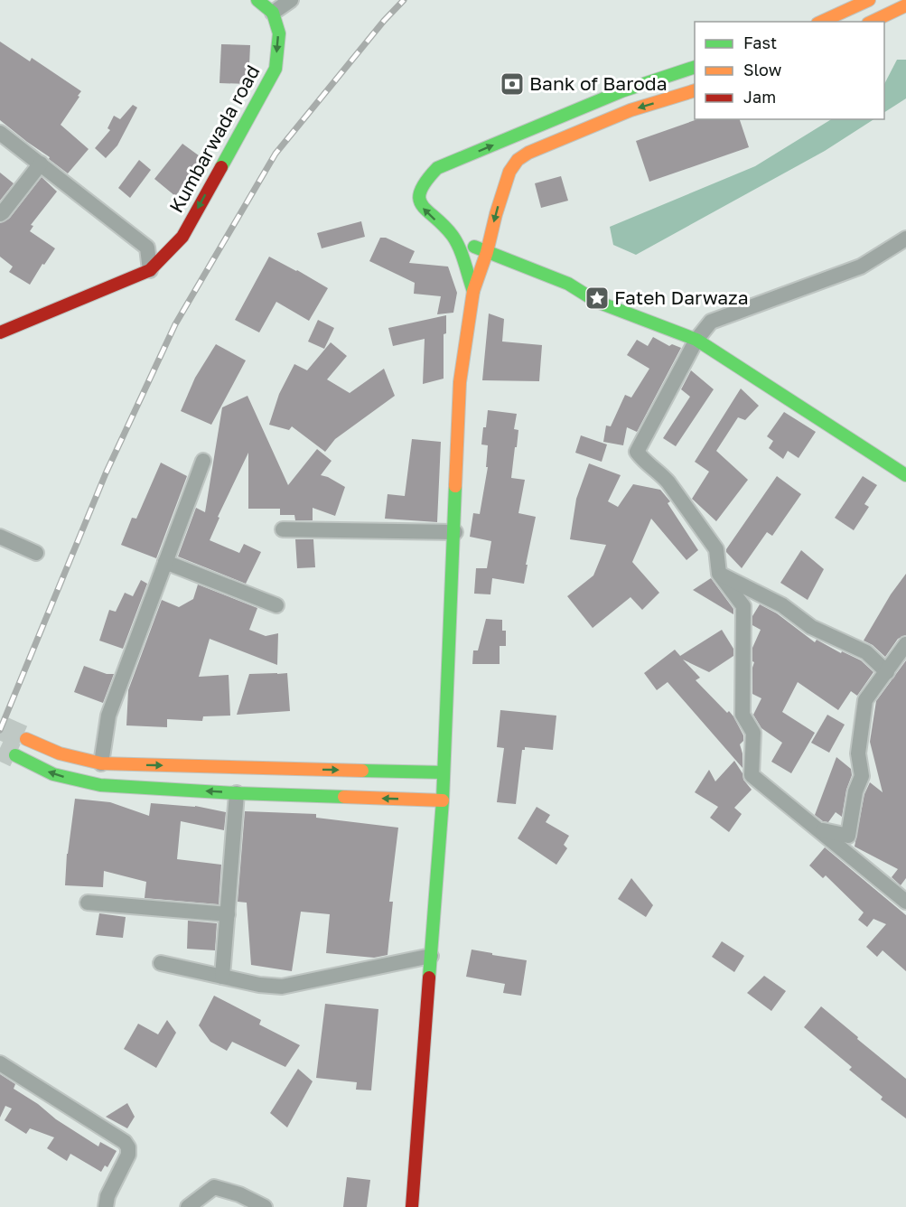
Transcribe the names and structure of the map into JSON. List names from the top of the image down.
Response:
{
  "streets": {
    "main road": ["Kumbarwada road"]
  },
  "one_way": ["Kumbarwada road"],
  "places": {
    "bank": ["Bank of Baroda"],
    "place": ["Fateh Darwaza"]
  },
  "legend": ["Fast", "Slow", "Jam"]
}
